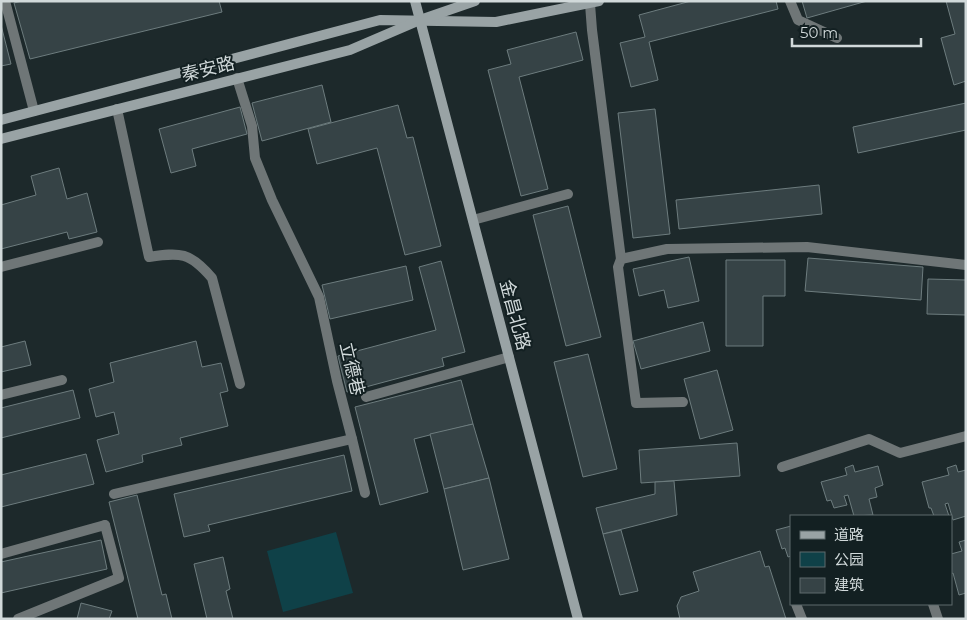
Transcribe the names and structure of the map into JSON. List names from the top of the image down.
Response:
{
  "streets": {
    "main road": ["秦安路", "金昌北路"],
    "street": ["立德巷"]
  },
  "crossings": [
    ["秦安路", "金昌北路"],
    ["秦安路", "立德巷"]
  ],
  "legend": ["道路", "公园", "建筑"],
  "scale_bar": "50 m"
}
